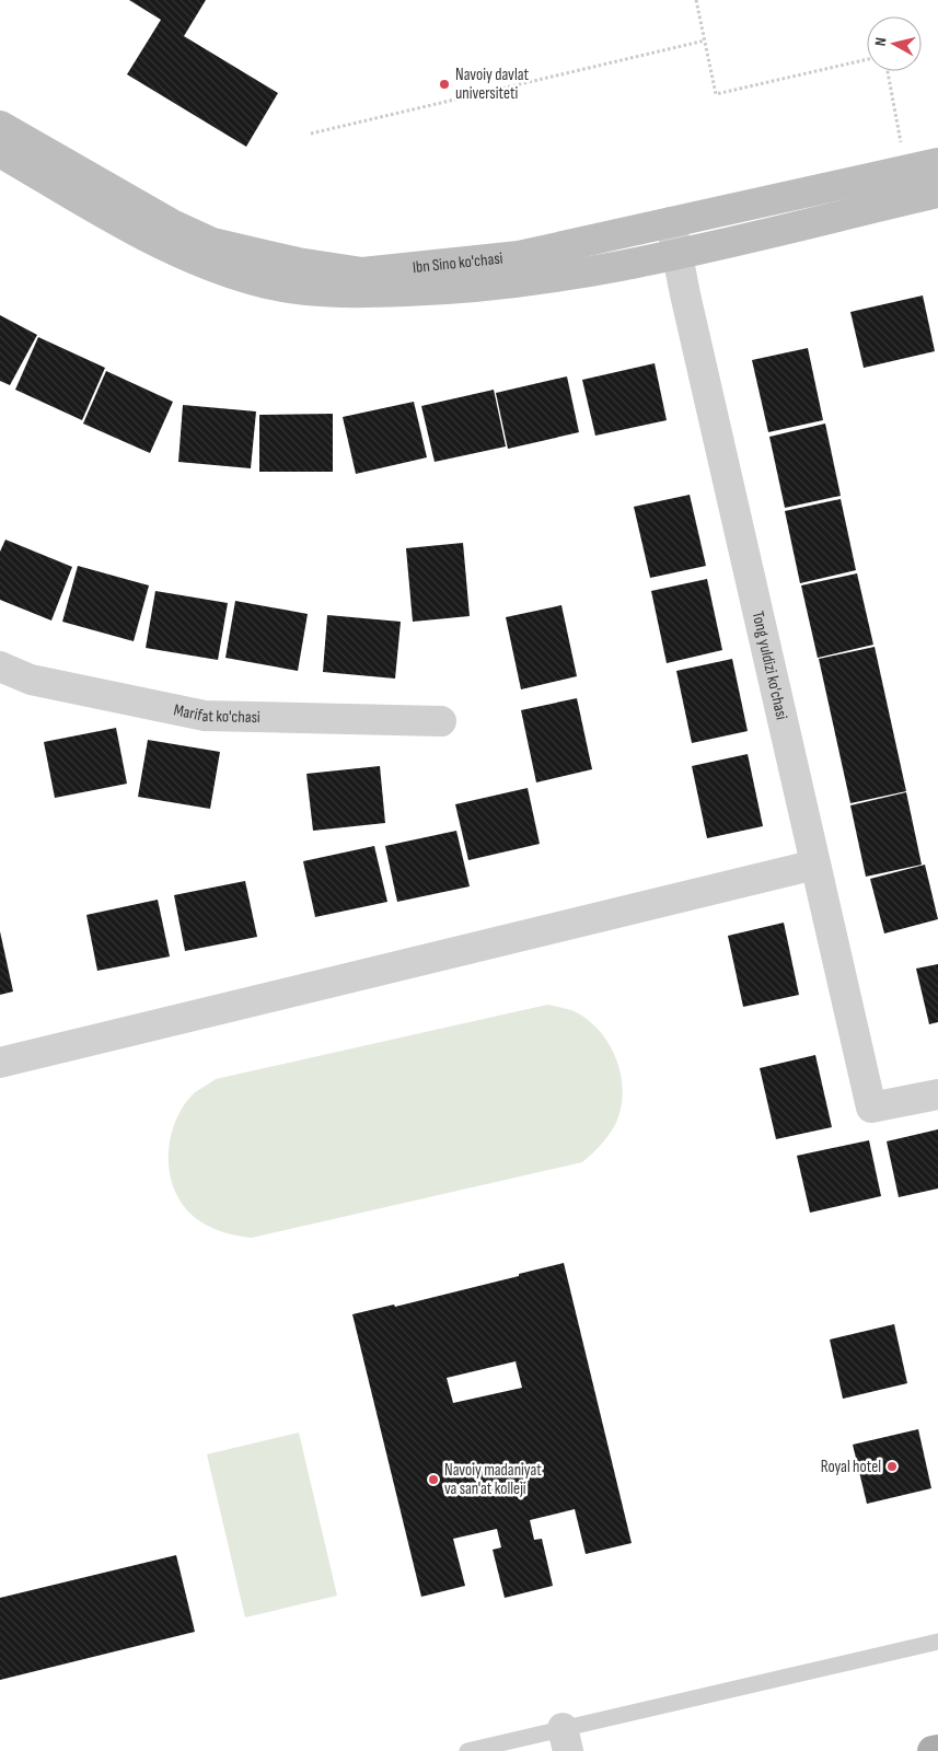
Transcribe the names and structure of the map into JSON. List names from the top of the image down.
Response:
{
  "streets": {
    "main road": ["Ibn Sino ko'chasi"],
    "street": ["Tong yuldizi ko'chasi", "Marifat ko'chasi"]
  },
  "crossings": [
    ["Ibn Sino ko'chasi", "Tong yuldizi ko'chasi"]
  ],
  "places": ["Navoiy davlat universiteti", "Royal hotel", "Navoiy madaniyat va san'at kolleji"],
  "north": "left"
}
